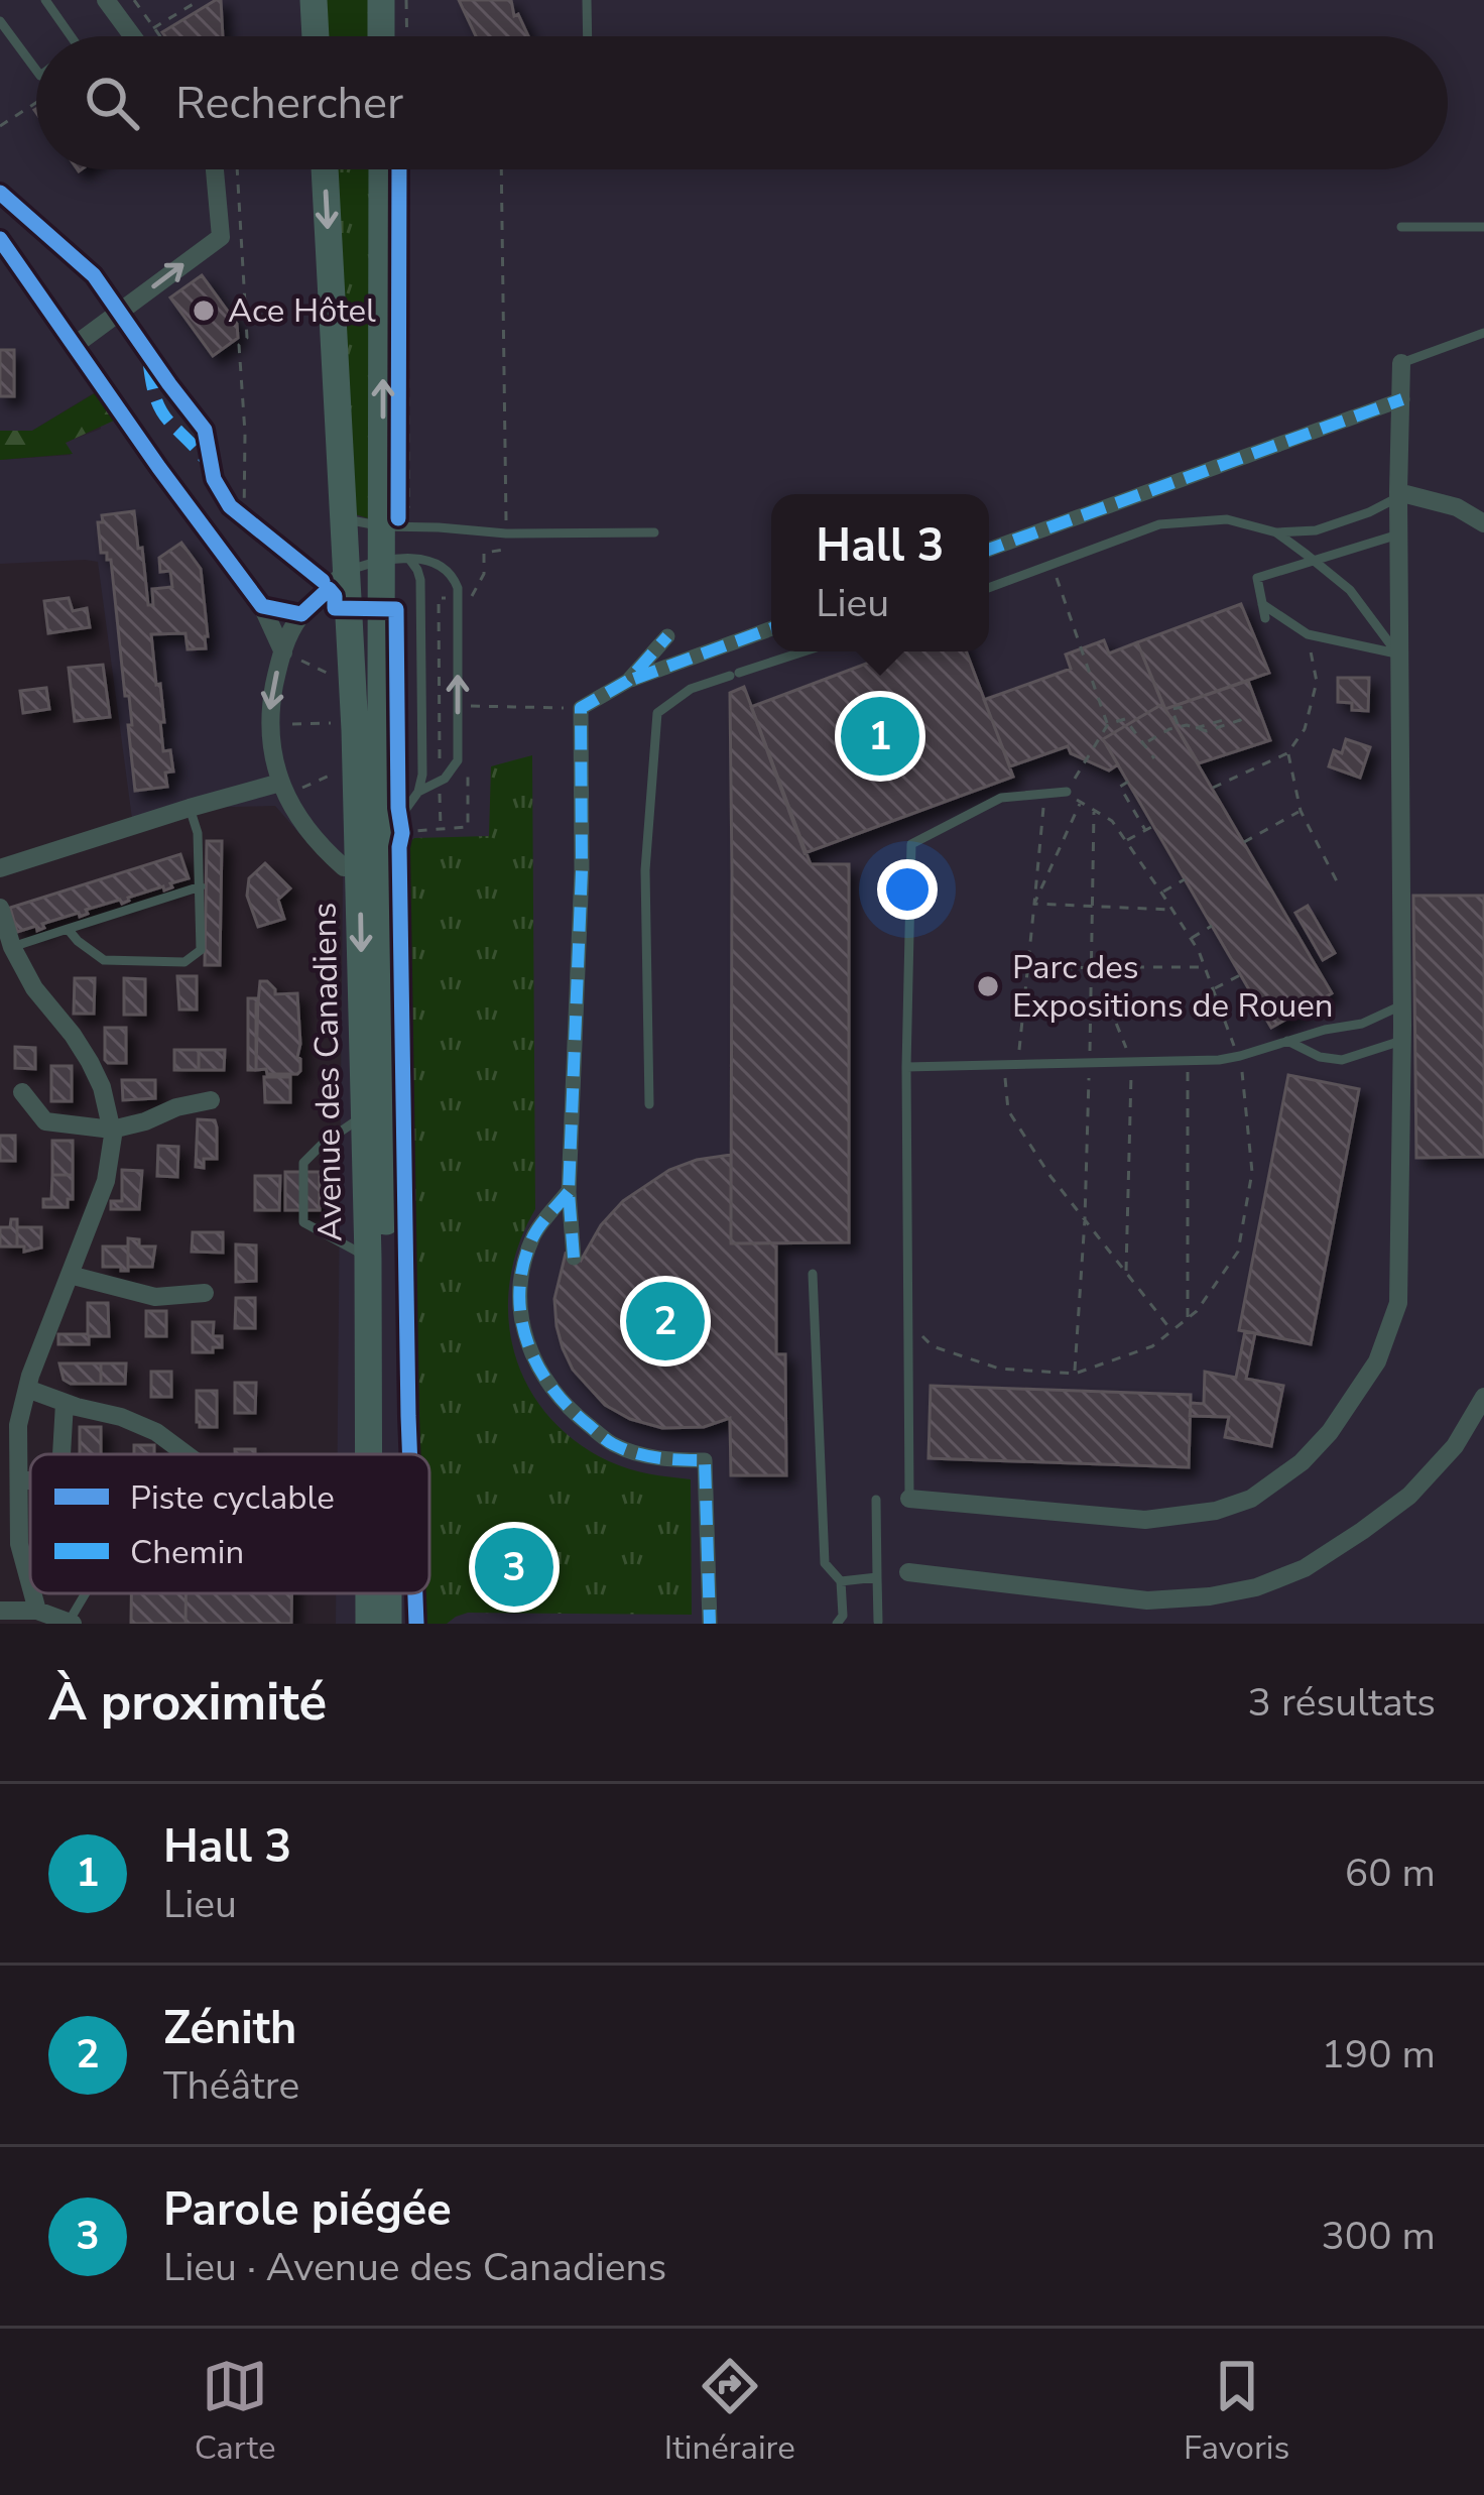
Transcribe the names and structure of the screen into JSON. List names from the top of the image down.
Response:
{
  "streets": {
    "main road": ["Avenue des Canadiens"]
  },
  "places": ["Ace Hôtel", "Parc des Expositions de Rouen"],
  "legend": ["Piste cyclable", "Chemin"],
  "page": {
    "search": "Rechercher",
    "popup": ["Hall 3", "Lieu"],
    "pins": ["1", "2", "3"],
    "heading": ["À proximité", "3 résultats"],
    "list": [
      {
        "mark": "1",
        "name": "Hall 3",
        "note": "Lieu",
        "value": "60 m"
      },
      {
        "mark": "2",
        "name": "Zénith",
        "note": "Théâtre",
        "value": "190 m"
      },
      {
        "mark": "3",
        "name": "Parole piégée",
        "note": "Lieu · Avenue des Canadiens",
        "value": "300 m"
      }
    ],
    "nav": ["Carte", "Itinéraire", "Favoris"]
  }
}
